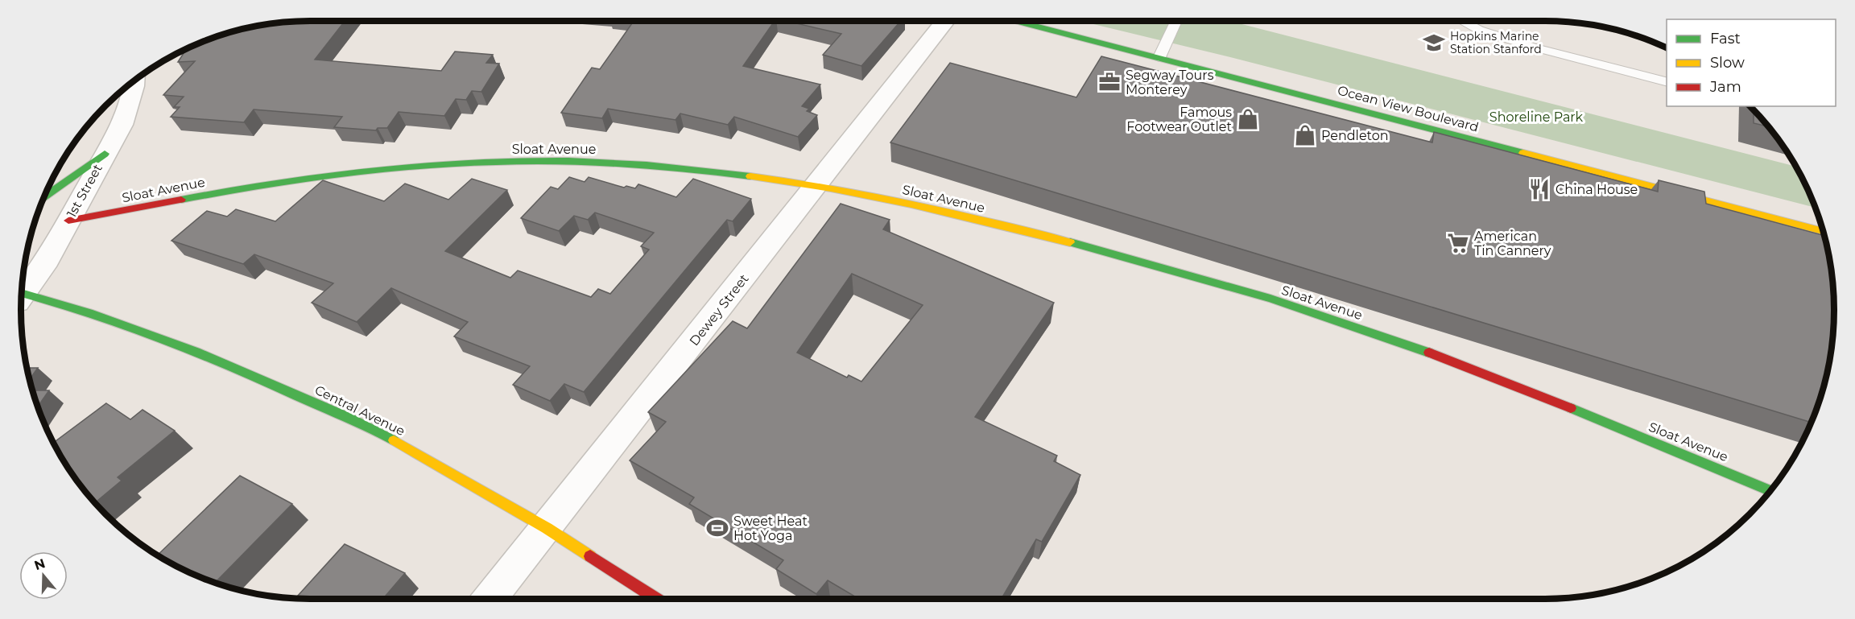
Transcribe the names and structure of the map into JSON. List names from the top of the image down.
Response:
{
  "streets": {
    "street": [
      "Ocean View Boulevard",
      "Sloat Avenue",
      "1st Street",
      "Dewey Street",
      "Central Avenue"
    ]
  },
  "crossings": [
    ["Sloat Avenue", "1st Street"],
    ["Sloat Avenue", "Dewey Street"],
    ["Dewey Street", "Central Avenue"]
  ],
  "parks": ["Shoreline Park"],
  "places": {
    "school or university": ["Hopkins Marine Station Stanford"],
    "office": ["Segway Tours Monterey"],
    "shop": ["Famous Footwear Outlet", "Pendleton"],
    "restaurant": ["China House"],
    "supermarket": ["American Tin Cannery"],
    "sports": ["Sweet Heat Hot Yoga"]
  },
  "legend": ["Fast", "Slow", "Jam"],
  "north": "top"
}
